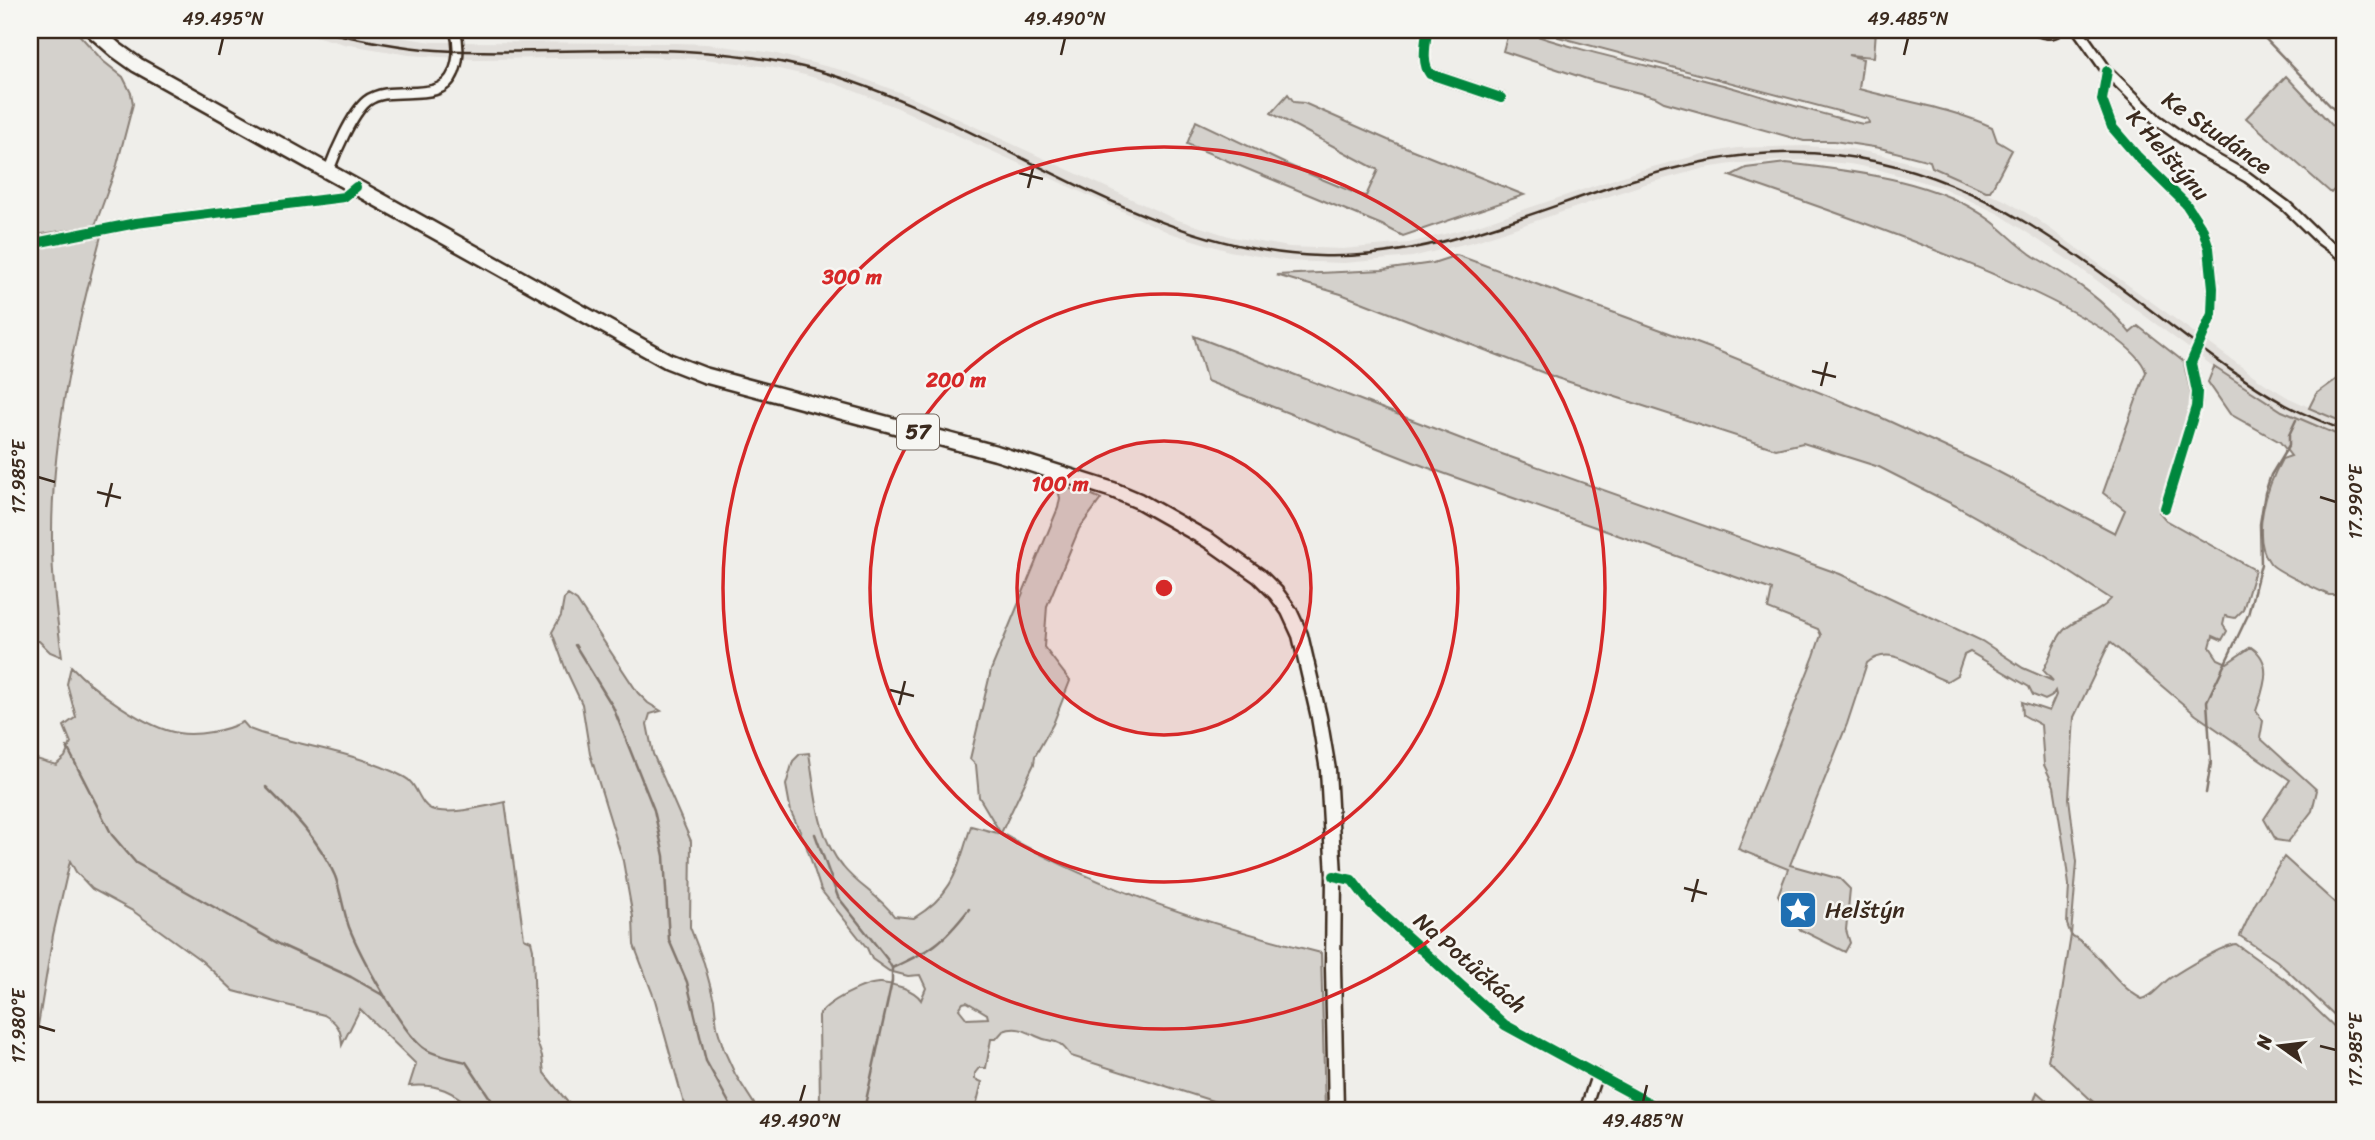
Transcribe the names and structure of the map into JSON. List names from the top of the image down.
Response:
{
  "streets": {
    "main road": ["57"],
    "street": ["Ke Studánce", "K Helštýnu", "Na Potůčkách"]
  },
  "crossings": [
    ["Ke Studánce", "K Helštýnu"],
    ["57", "Na Potůčkách"]
  ],
  "places": {
    "place": ["Helštýn"]
  },
  "north": "left",
  "coordinates": [
    "49.495°N",
    "49.490°N",
    "49.485°N",
    "17.985°E",
    "17.990°E",
    "17.980°E"
  ],
  "rings": ["300 m", "200 m", "100 m"]
}
